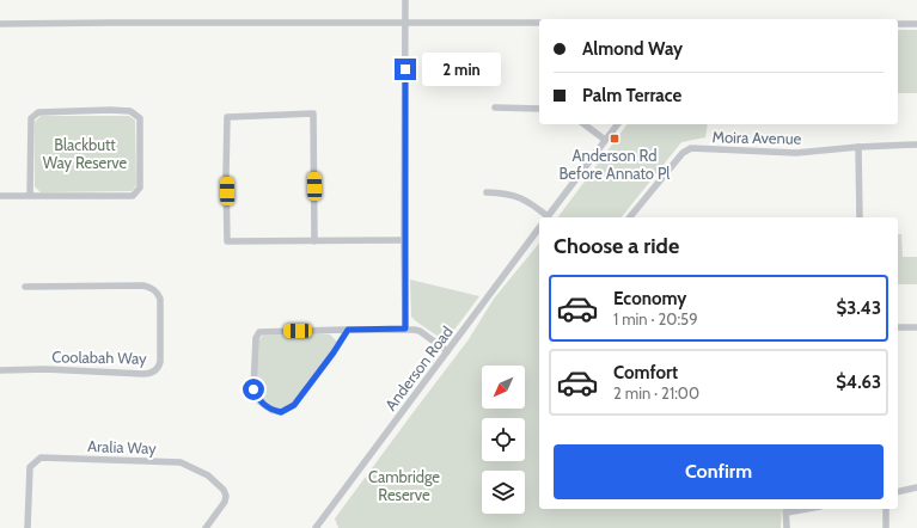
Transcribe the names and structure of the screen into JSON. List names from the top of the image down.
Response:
{
  "streets": {
    "street": [
      "Moira Avenue",
      "Coolabah Way",
      "Anderson Road",
      "Aralia Way"
    ]
  },
  "parks": ["Blackbutt Way Reserve", "Cambridge Reserve"],
  "places": {
    "transit": ["Anderson Rd Before Annato Pl"]
  },
  "north": "bottom left",
  "page": {
    "banner": ["Almond Way", "Palm Terrace"],
    "bubble": "2 min",
    "heading": "Choose a ride",
    "list": [
      {
        "name": "Economy",
        "note": "1 min · 20:59",
        "value": "$3.43"
      },
      {
        "name": "Comfort",
        "note": "2 min · 21:00",
        "value": "$4.63"
      }
    ],
    "buttons": "Confirm"
  }
}
